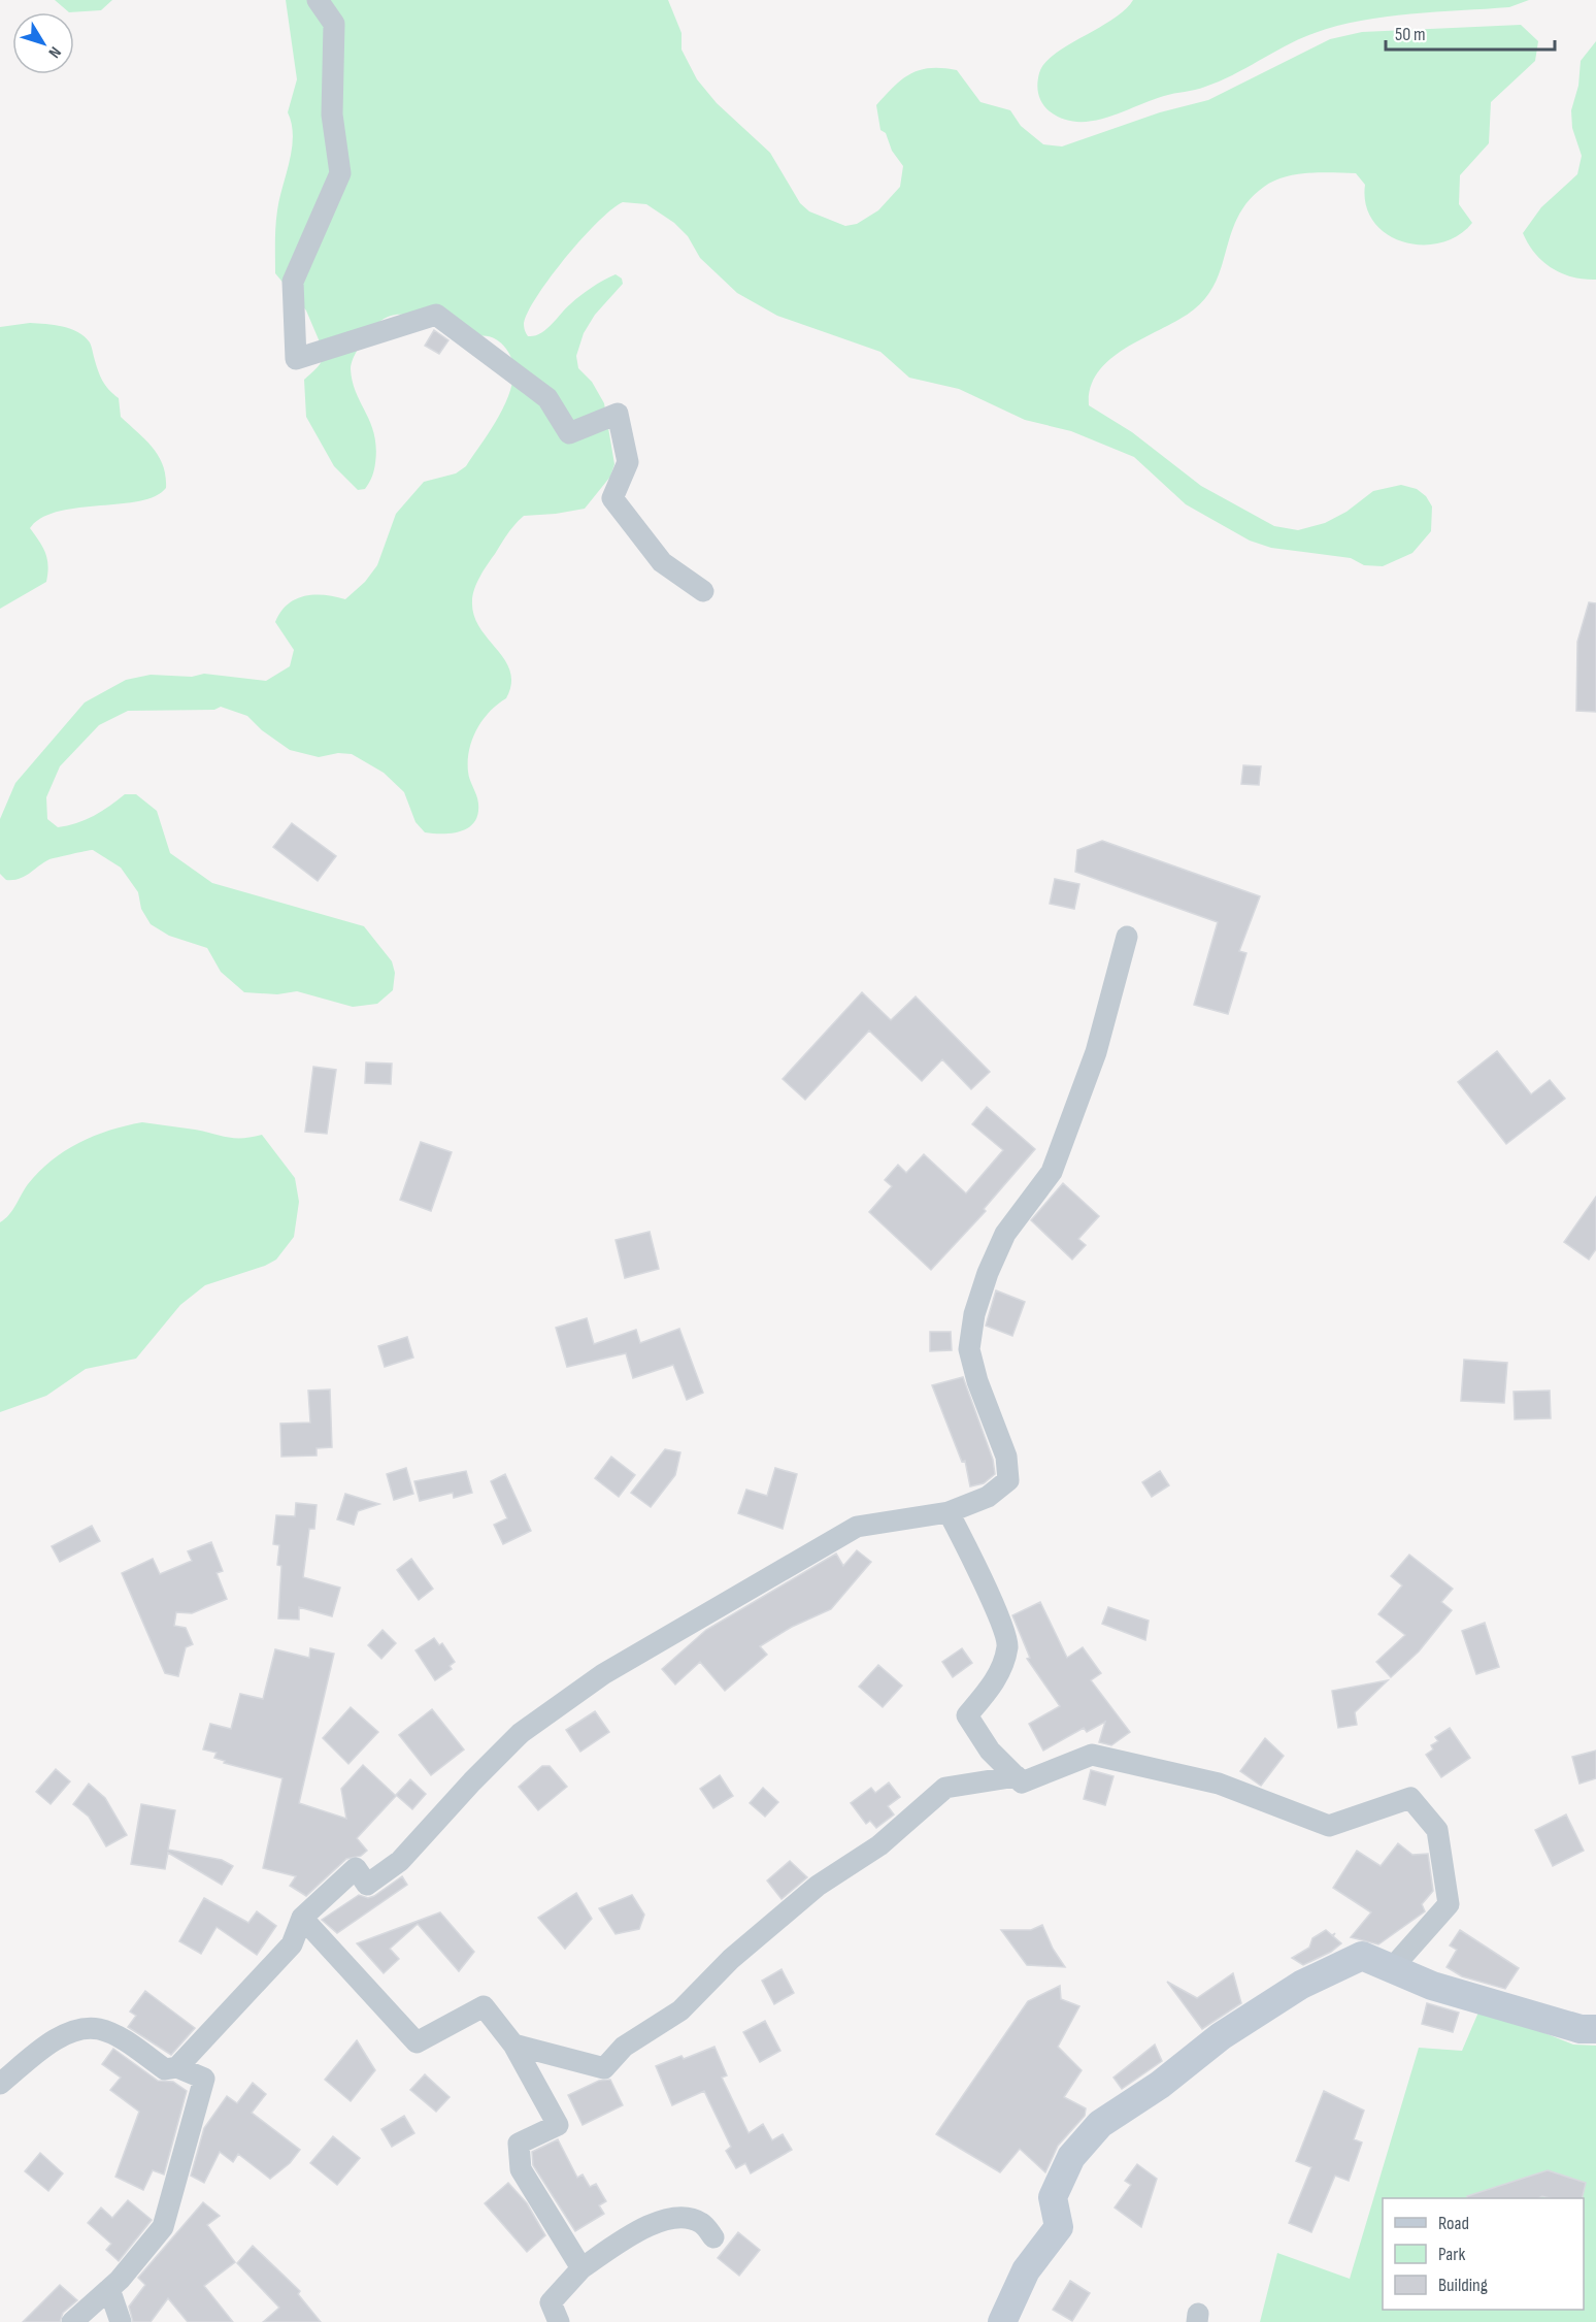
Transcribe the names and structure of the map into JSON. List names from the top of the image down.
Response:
{
  "legend": ["Road", "Park", "Building"],
  "scale_bar": "50 m",
  "north": "bottom right"
}
